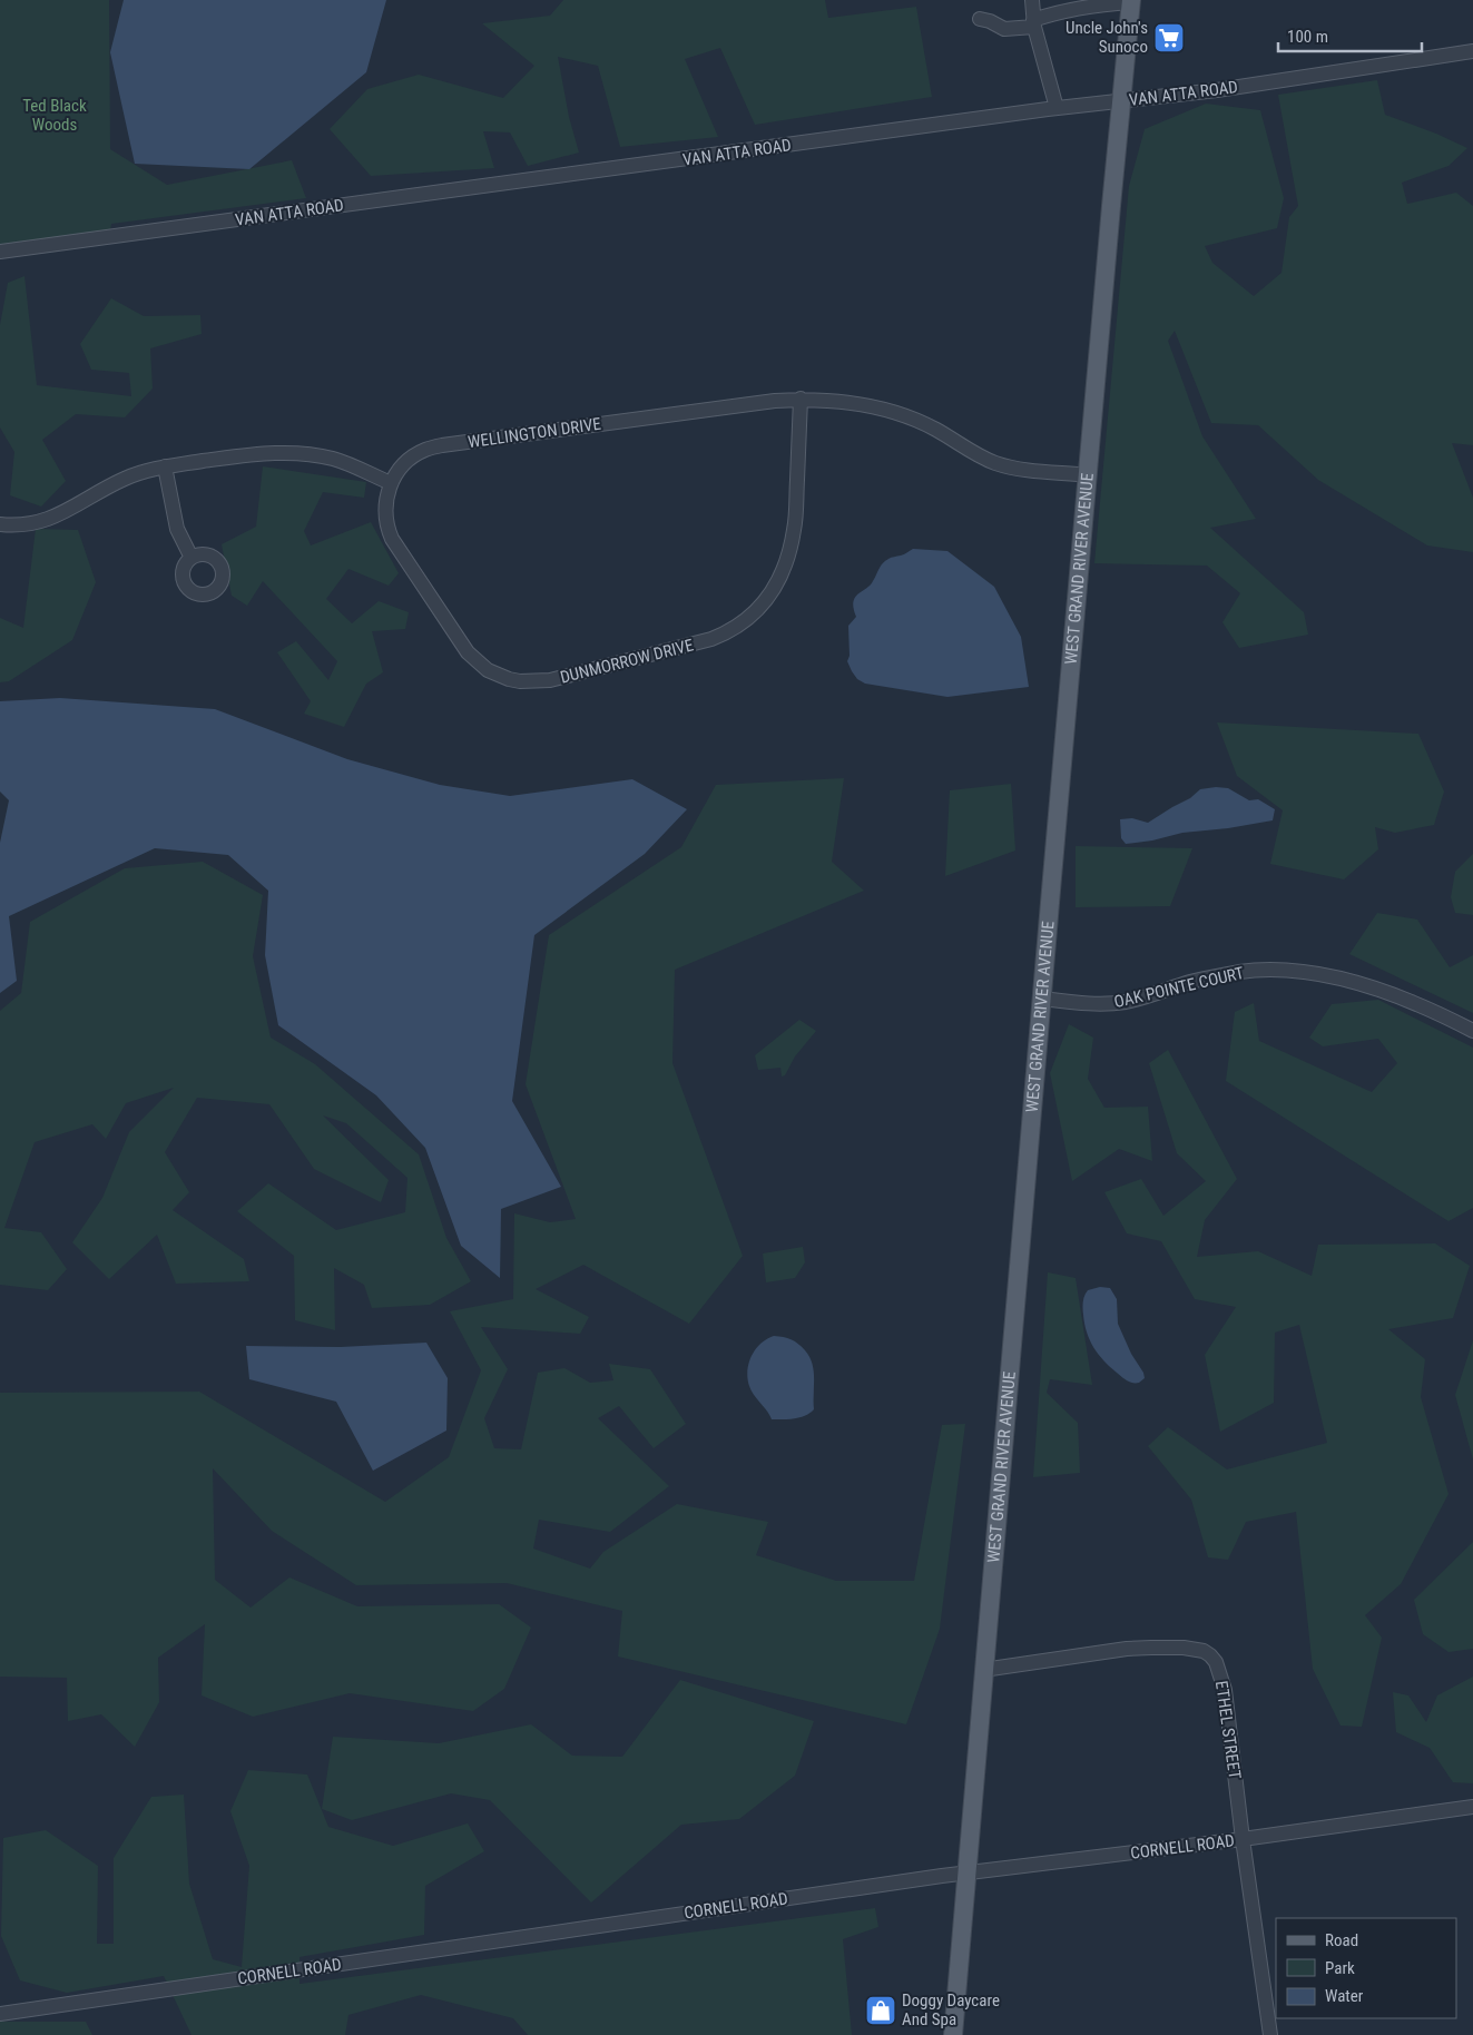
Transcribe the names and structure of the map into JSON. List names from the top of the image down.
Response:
{
  "streets": {
    "main road": ["WEST GRAND RIVER AVENUE"],
    "street": [
      "VAN ATTA ROAD",
      "WELLINGTON DRIVE",
      "DUNMORROW DRIVE",
      "OAK POINTE COURT",
      "ETHEL STREET",
      "CORNELL ROAD"
    ]
  },
  "crossings": [
    ["VAN ATTA ROAD", "WEST GRAND RIVER AVENUE"],
    ["WELLINGTON DRIVE", "WEST GRAND RIVER AVENUE"],
    ["WELLINGTON DRIVE", "DUNMORROW DRIVE"],
    ["WEST GRAND RIVER AVENUE", "OAK POINTE COURT"],
    ["WEST GRAND RIVER AVENUE", "ETHEL STREET"],
    ["WEST GRAND RIVER AVENUE", "CORNELL ROAD"],
    ["ETHEL STREET", "CORNELL ROAD"]
  ],
  "parks": ["Ted Black Woods"],
  "places": {
    "supermarket": ["Uncle John's Sunoco"],
    "shop": ["Doggy Daycare And Spa"]
  },
  "legend": ["Road", "Park", "Water"],
  "scale_bar": "100 m"
}
